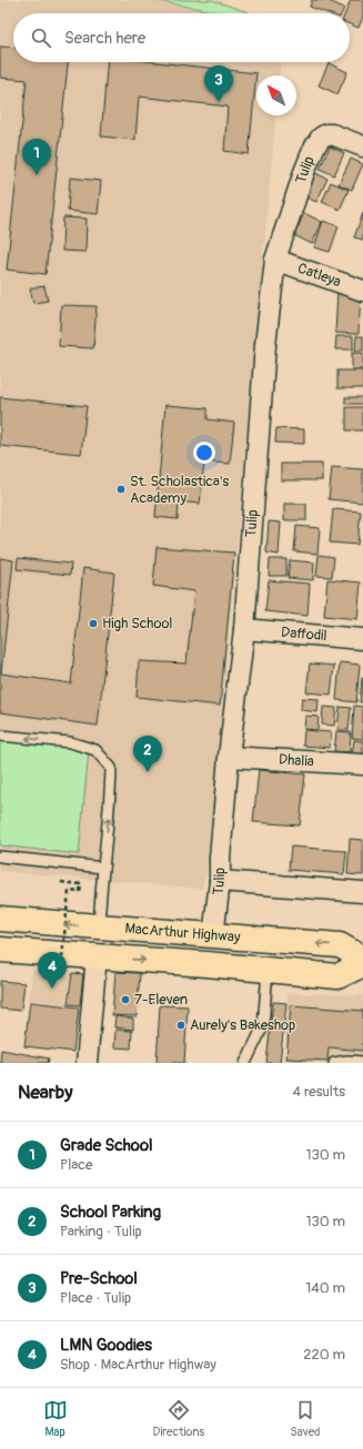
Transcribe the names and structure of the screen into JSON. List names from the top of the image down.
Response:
{
  "streets": {
    "highway": ["MacArthur Highway"],
    "street": [
      "Tulip",
      "Catleya",
      "Daffodil",
      "Dhalia"
    ]
  },
  "crossings": [
    ["Tulip", "Catleya"],
    ["Tulip", "Daffodil"],
    ["Tulip", "Dhalia"],
    ["Tulip", "MacArthur Highway"]
  ],
  "places": [
    "St. Scholastica's Academy",
    "High School",
    "7-Eleven",
    "Aurely's Bakeshop"
  ],
  "north": "top left",
  "page": {
    "search": "Search here",
    "pins": [
      "3",
      "1",
      "2",
      "4"
    ],
    "heading": ["Nearby", "4 results"],
    "list": [
      {
        "mark": "1",
        "name": "Grade School",
        "note": "Place",
        "value": "130 m"
      },
      {
        "mark": "2",
        "name": "School Parking",
        "note": "Parking · Tulip",
        "value": "130 m"
      },
      {
        "mark": "3",
        "name": "Pre-School",
        "note": "Place · Tulip",
        "value": "140 m"
      },
      {
        "mark": "4",
        "name": "LMN Goodies",
        "note": "Shop · MacArthur Highway",
        "value": "220 m"
      }
    ],
    "nav": ["Map", "Directions", "Saved"]
  }
}
